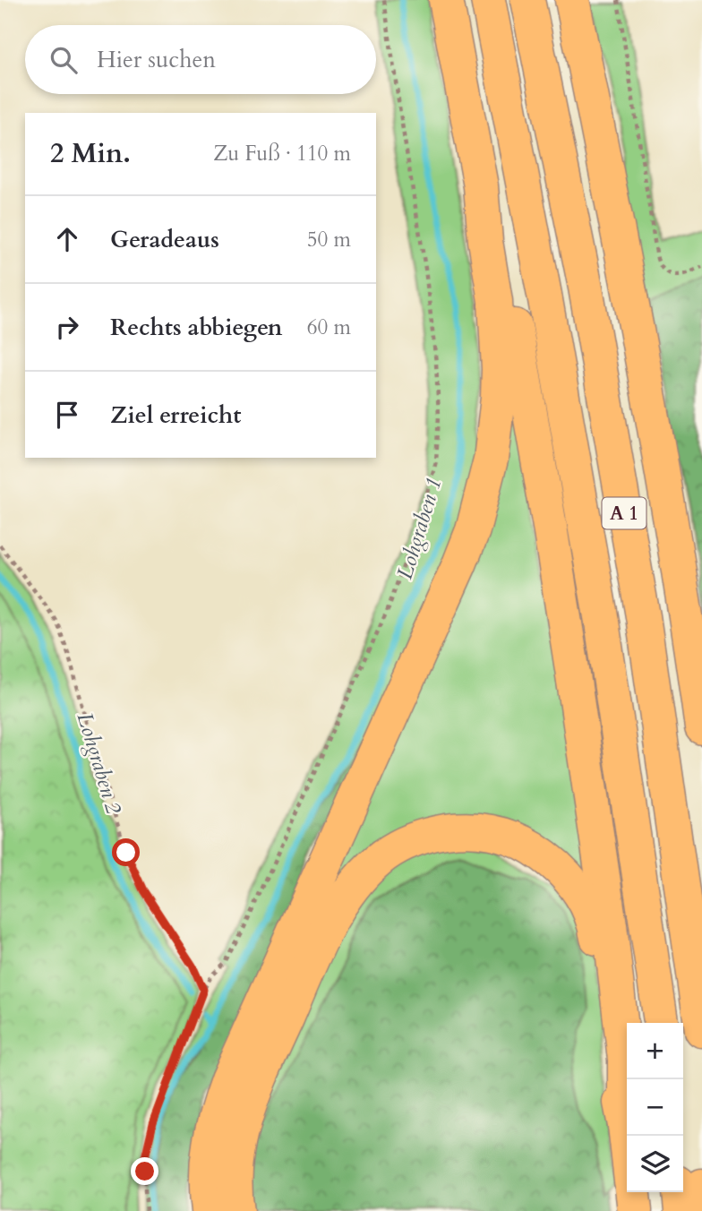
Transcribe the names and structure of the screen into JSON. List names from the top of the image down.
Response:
{
  "streets": {
    "main road": ["A 1"]
  },
  "water": ["Lohgraben 1", "Lohgraben 2"],
  "page": {
    "search": "Hier suchen",
    "heading": ["2 Min.", "Zu Fuß · 110 m"],
    "list": [
      ["Geradeaus", "50 m"],
      ["Rechts abbiegen", "60 m"],
      "Ziel erreicht"
    ],
    "map_buttons": ["+", "−"]
  }
}
